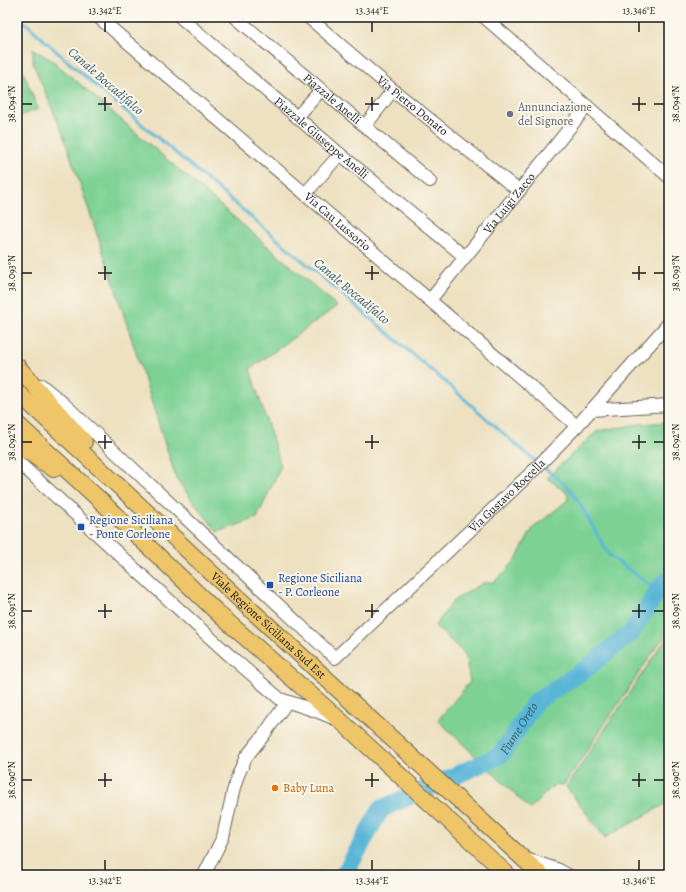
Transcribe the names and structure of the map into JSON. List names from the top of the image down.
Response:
{
  "streets": {
    "main road": ["Viale Regione Siciliana Sud Est"],
    "street": [
      "Piazzale Anelli",
      "Via Pietro Donato",
      "Piazzale Giuseppe Anelli",
      "Via Luigi Zacco",
      "Via Cau Lussorio",
      "Via Gustavo Roccella"
    ]
  },
  "crossings": [
    ["Via Pietro Donato", "Via Luigi Zacco"],
    ["Piazzale Giuseppe Anelli", "Via Luigi Zacco"],
    ["Via Luigi Zacco", "Via Cau Lussorio"],
    ["Via Cau Lussorio", "Via Gustavo Roccella"],
    ["Via Gustavo Roccella", "Viale Regione Siciliana Sud Est"]
  ],
  "water": ["Canale Boccadifalco", "Fiume Oreto"],
  "places": {
    "other": ["Annunciazione del Signore", "Baby Luna"],
    "transit": ["Regione Siciliana - Ponte Corleone", "Regione Siciliana - P. Corleone"]
  },
  "coordinates": [
    "13.342°E",
    "13.344°E",
    "13.346°E",
    "38.094°N",
    "38.093°N",
    "38.092°N",
    "38.091°N",
    "38.090°N"
  ]
}
